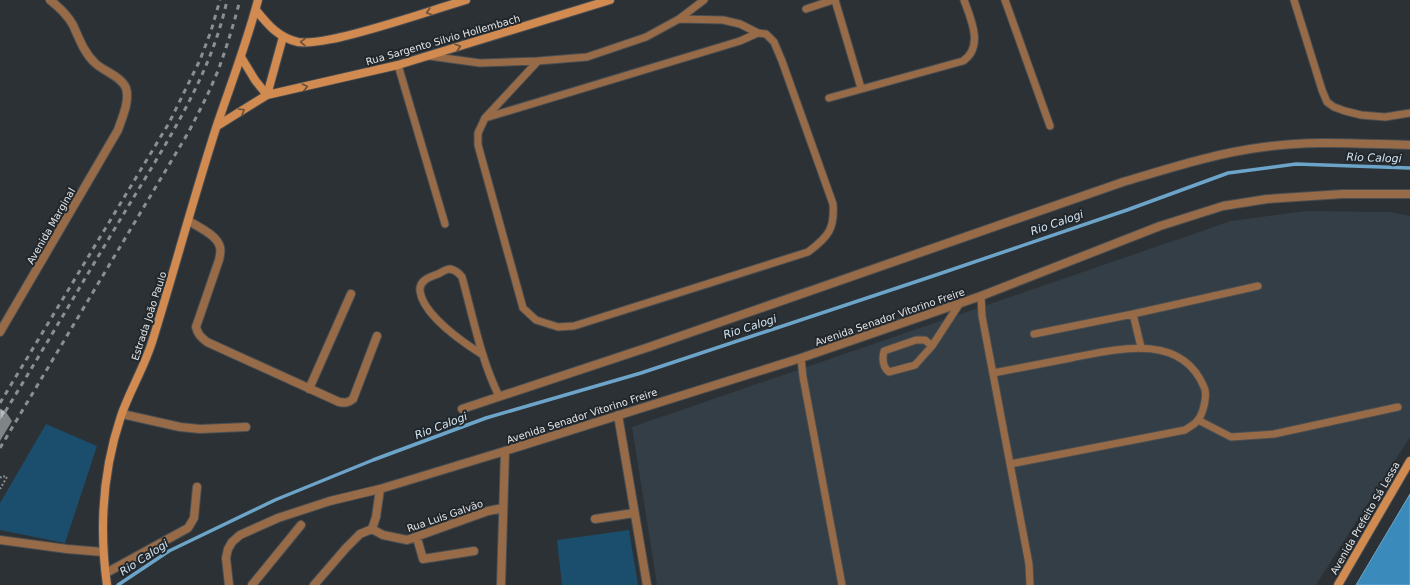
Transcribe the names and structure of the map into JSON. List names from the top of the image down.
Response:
{
  "streets": {
    "main road": ["Rua Sargento Silvio Hollembach", "Estrada João Paulo", "Avenida Prefeito Sá Lessa"],
    "street": ["Avenida Marginal", "Avenida Senador Vitorino Freire", "Rua Luis Galvão"]
  },
  "crossings": [
    ["Rua Sargento Silvio Hollembach", "Estrada João Paulo"]
  ],
  "water": ["Rio Calogi"]
}
